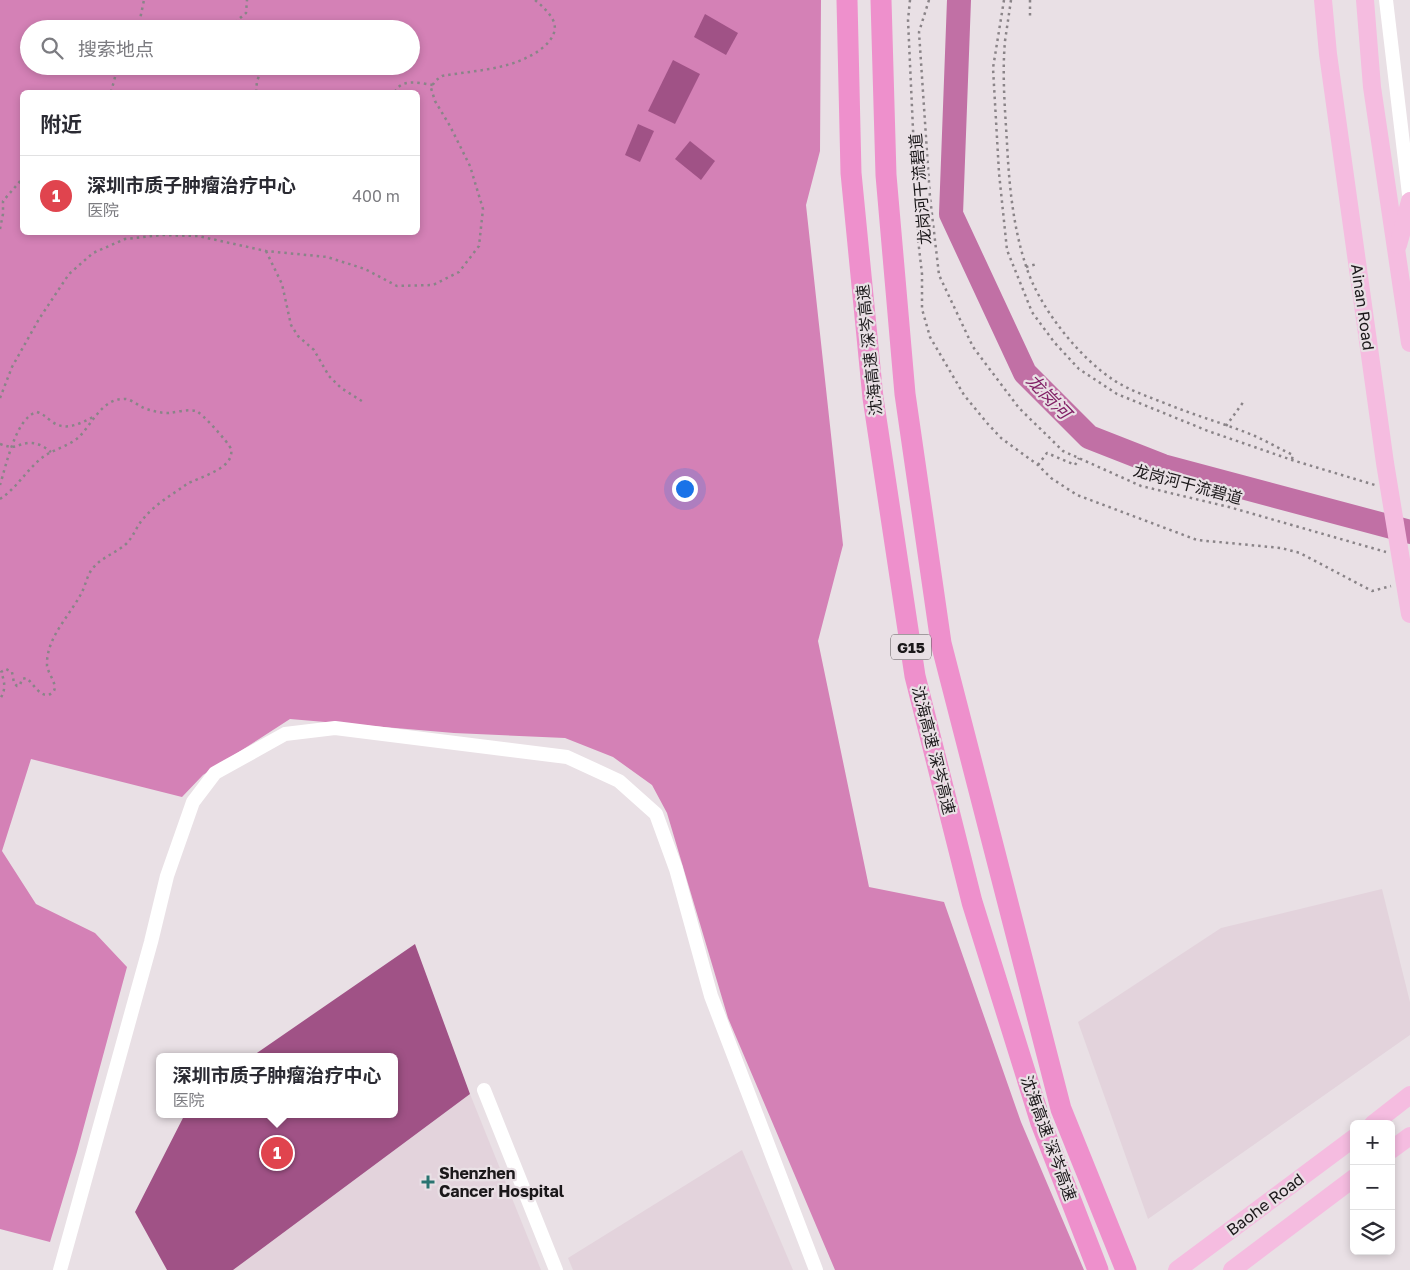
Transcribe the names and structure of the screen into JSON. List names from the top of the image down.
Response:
{
  "streets": {
    "highway": ["沈海高速 深岑高速", "G15"],
    "main road": ["Ainan Road", "Baohe Road"],
    "path": ["龙岗河干流碧道"]
  },
  "water": ["龙岗河"],
  "places": {
    "health": ["Shenzhen Cancer Hospital"]
  },
  "page": {
    "search": "搜索地点",
    "heading": "附近",
    "list": [
      {
        "mark": "1",
        "name": "深圳市质子肿瘤治疗中心",
        "note": "医院",
        "value": "400 m"
      }
    ],
    "popup": ["深圳市质子肿瘤治疗中心", "医院"],
    "map_buttons": ["+", "−"],
    "pins": "1"
  }
}
